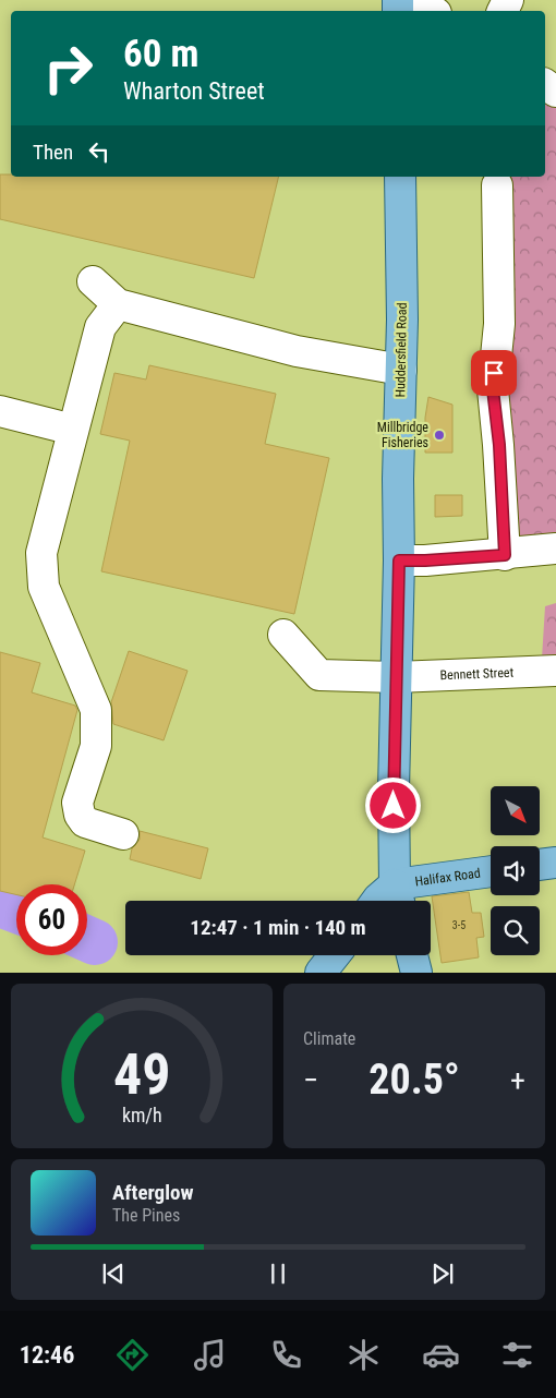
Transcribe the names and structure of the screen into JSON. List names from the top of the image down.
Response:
{
  "streets": {
    "main road": ["Huddersfield Road", "Halifax Road"],
    "street": ["Bennett Street"]
  },
  "crossings": [
    ["Huddersfield Road", "Bennett Street"],
    ["Huddersfield Road", "Halifax Road"]
  ],
  "places": ["Millbridge Fisheries"],
  "house_numbers": ["3-5"],
  "north": "bottom right",
  "page": {
    "turn": ["60 m", "Wharton Street"],
    "then": "Then",
    "limit": "60",
    "trip": "12:47 · 1 min · 140 m",
    "tile": "Climate",
    "heat": ["−", "20.5°", "+"],
    "song": ["Afterglow", "The Pines"],
    "tabs": "12:46",
    "gauge": ["49", "km/h"]
  }
}
